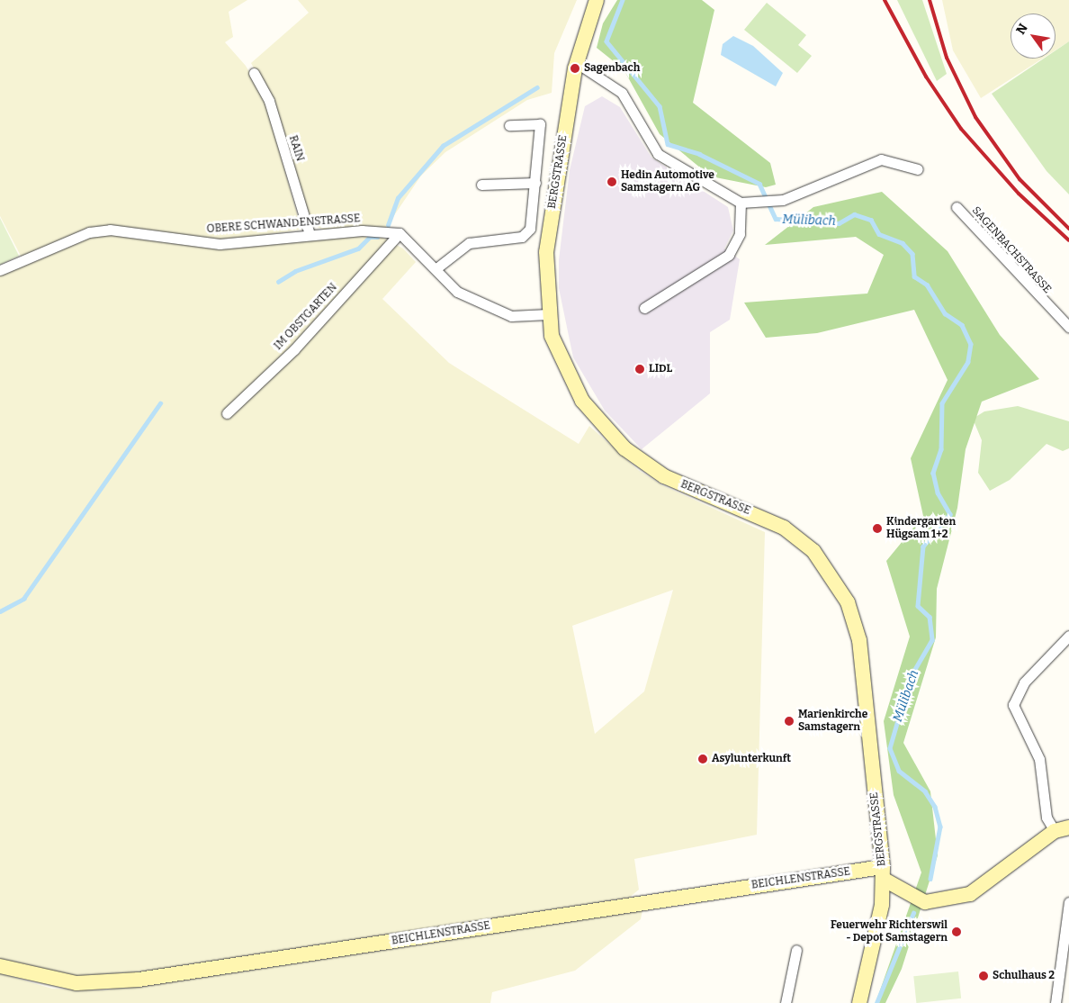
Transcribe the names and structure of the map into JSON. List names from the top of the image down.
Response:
{
  "streets": {
    "main road": ["BERGSTRASSE", "BEICHLENSTRASSE"],
    "street": [
      "RAIN",
      "OBERE SCHWANDENSTRASSE",
      "SAGENBACHSTRASSE",
      "IM OBSTGARTEN"
    ]
  },
  "crossings": [
    ["RAIN", "OBERE SCHWANDENSTRASSE"],
    ["BERGSTRASSE", "BEICHLENSTRASSE"],
    ["OBERE SCHWANDENSTRASSE", "IM OBSTGARTEN"]
  ],
  "water": ["Mülibach"],
  "places": [
    "Sagenbach",
    "Hedin Automotive Samstagern AG",
    "LIDL",
    "Kindergarten Hügsam 1+2",
    "Marienkirche Samstagern",
    "Asylunterkunft",
    "Feuerwehr Richterswil - Depot Samstagern",
    "Schulhaus 2"
  ],
  "north": "top left"
}
